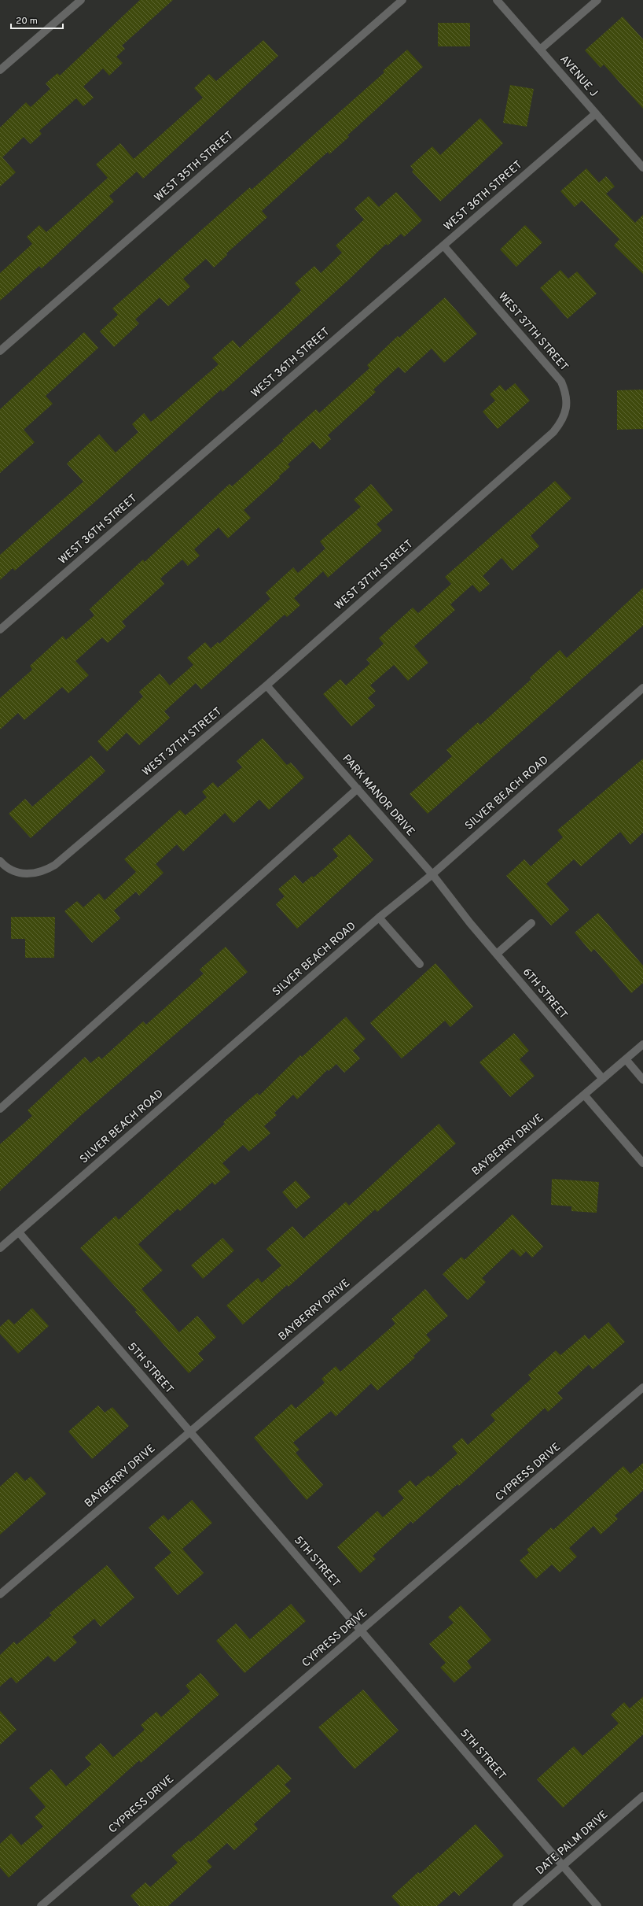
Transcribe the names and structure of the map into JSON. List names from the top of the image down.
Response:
{
  "streets": {
    "street": [
      "AVENUE J",
      "WEST 35TH STREET",
      "WEST 36TH STREET",
      "WEST 37TH STREET",
      "SILVER BEACH ROAD",
      "PARK MANOR DRIVE",
      "6TH STREET",
      "BAYBERRY DRIVE",
      "5TH STREET",
      "CYPRESS DRIVE",
      "DATE PALM DRIVE"
    ]
  },
  "crossings": [
    ["AVENUE J", "WEST 36TH STREET"],
    ["WEST 36TH STREET", "WEST 37TH STREET"],
    ["WEST 37TH STREET", "PARK MANOR DRIVE"],
    ["SILVER BEACH ROAD", "PARK MANOR DRIVE"],
    ["SILVER BEACH ROAD", "5TH STREET"],
    ["PARK MANOR DRIVE", "6TH STREET"],
    ["6TH STREET", "BAYBERRY DRIVE"],
    ["BAYBERRY DRIVE", "5TH STREET"],
    ["5TH STREET", "CYPRESS DRIVE"],
    ["5TH STREET", "DATE PALM DRIVE"]
  ],
  "scale_bar": "20 m"
}
